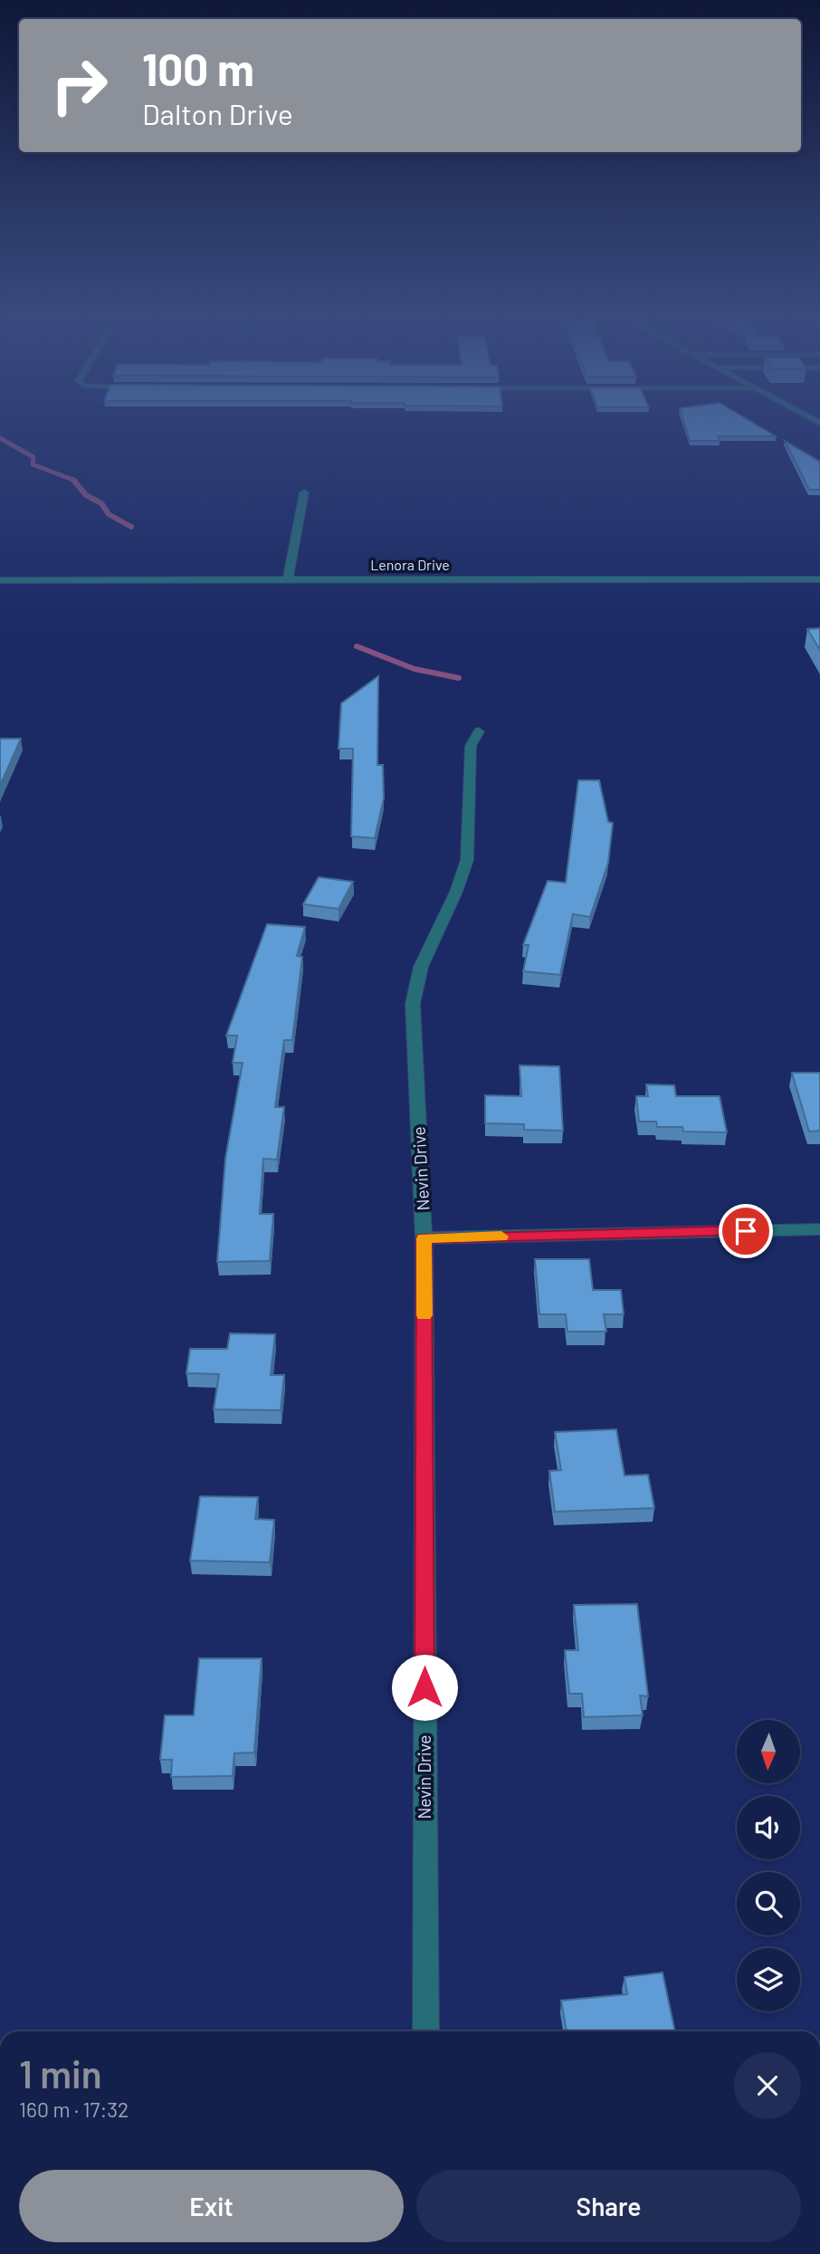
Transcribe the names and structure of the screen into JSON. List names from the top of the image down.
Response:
{
  "streets": {
    "street": ["Lenora Drive", "Nevin Drive"]
  },
  "north": "bottom",
  "page": {
    "turn": ["100 m", "Dalton Drive"],
    "heading": ["1 min", "160 m · 17:32"],
    "buttons": ["Exit", "Share"]
  }
}
